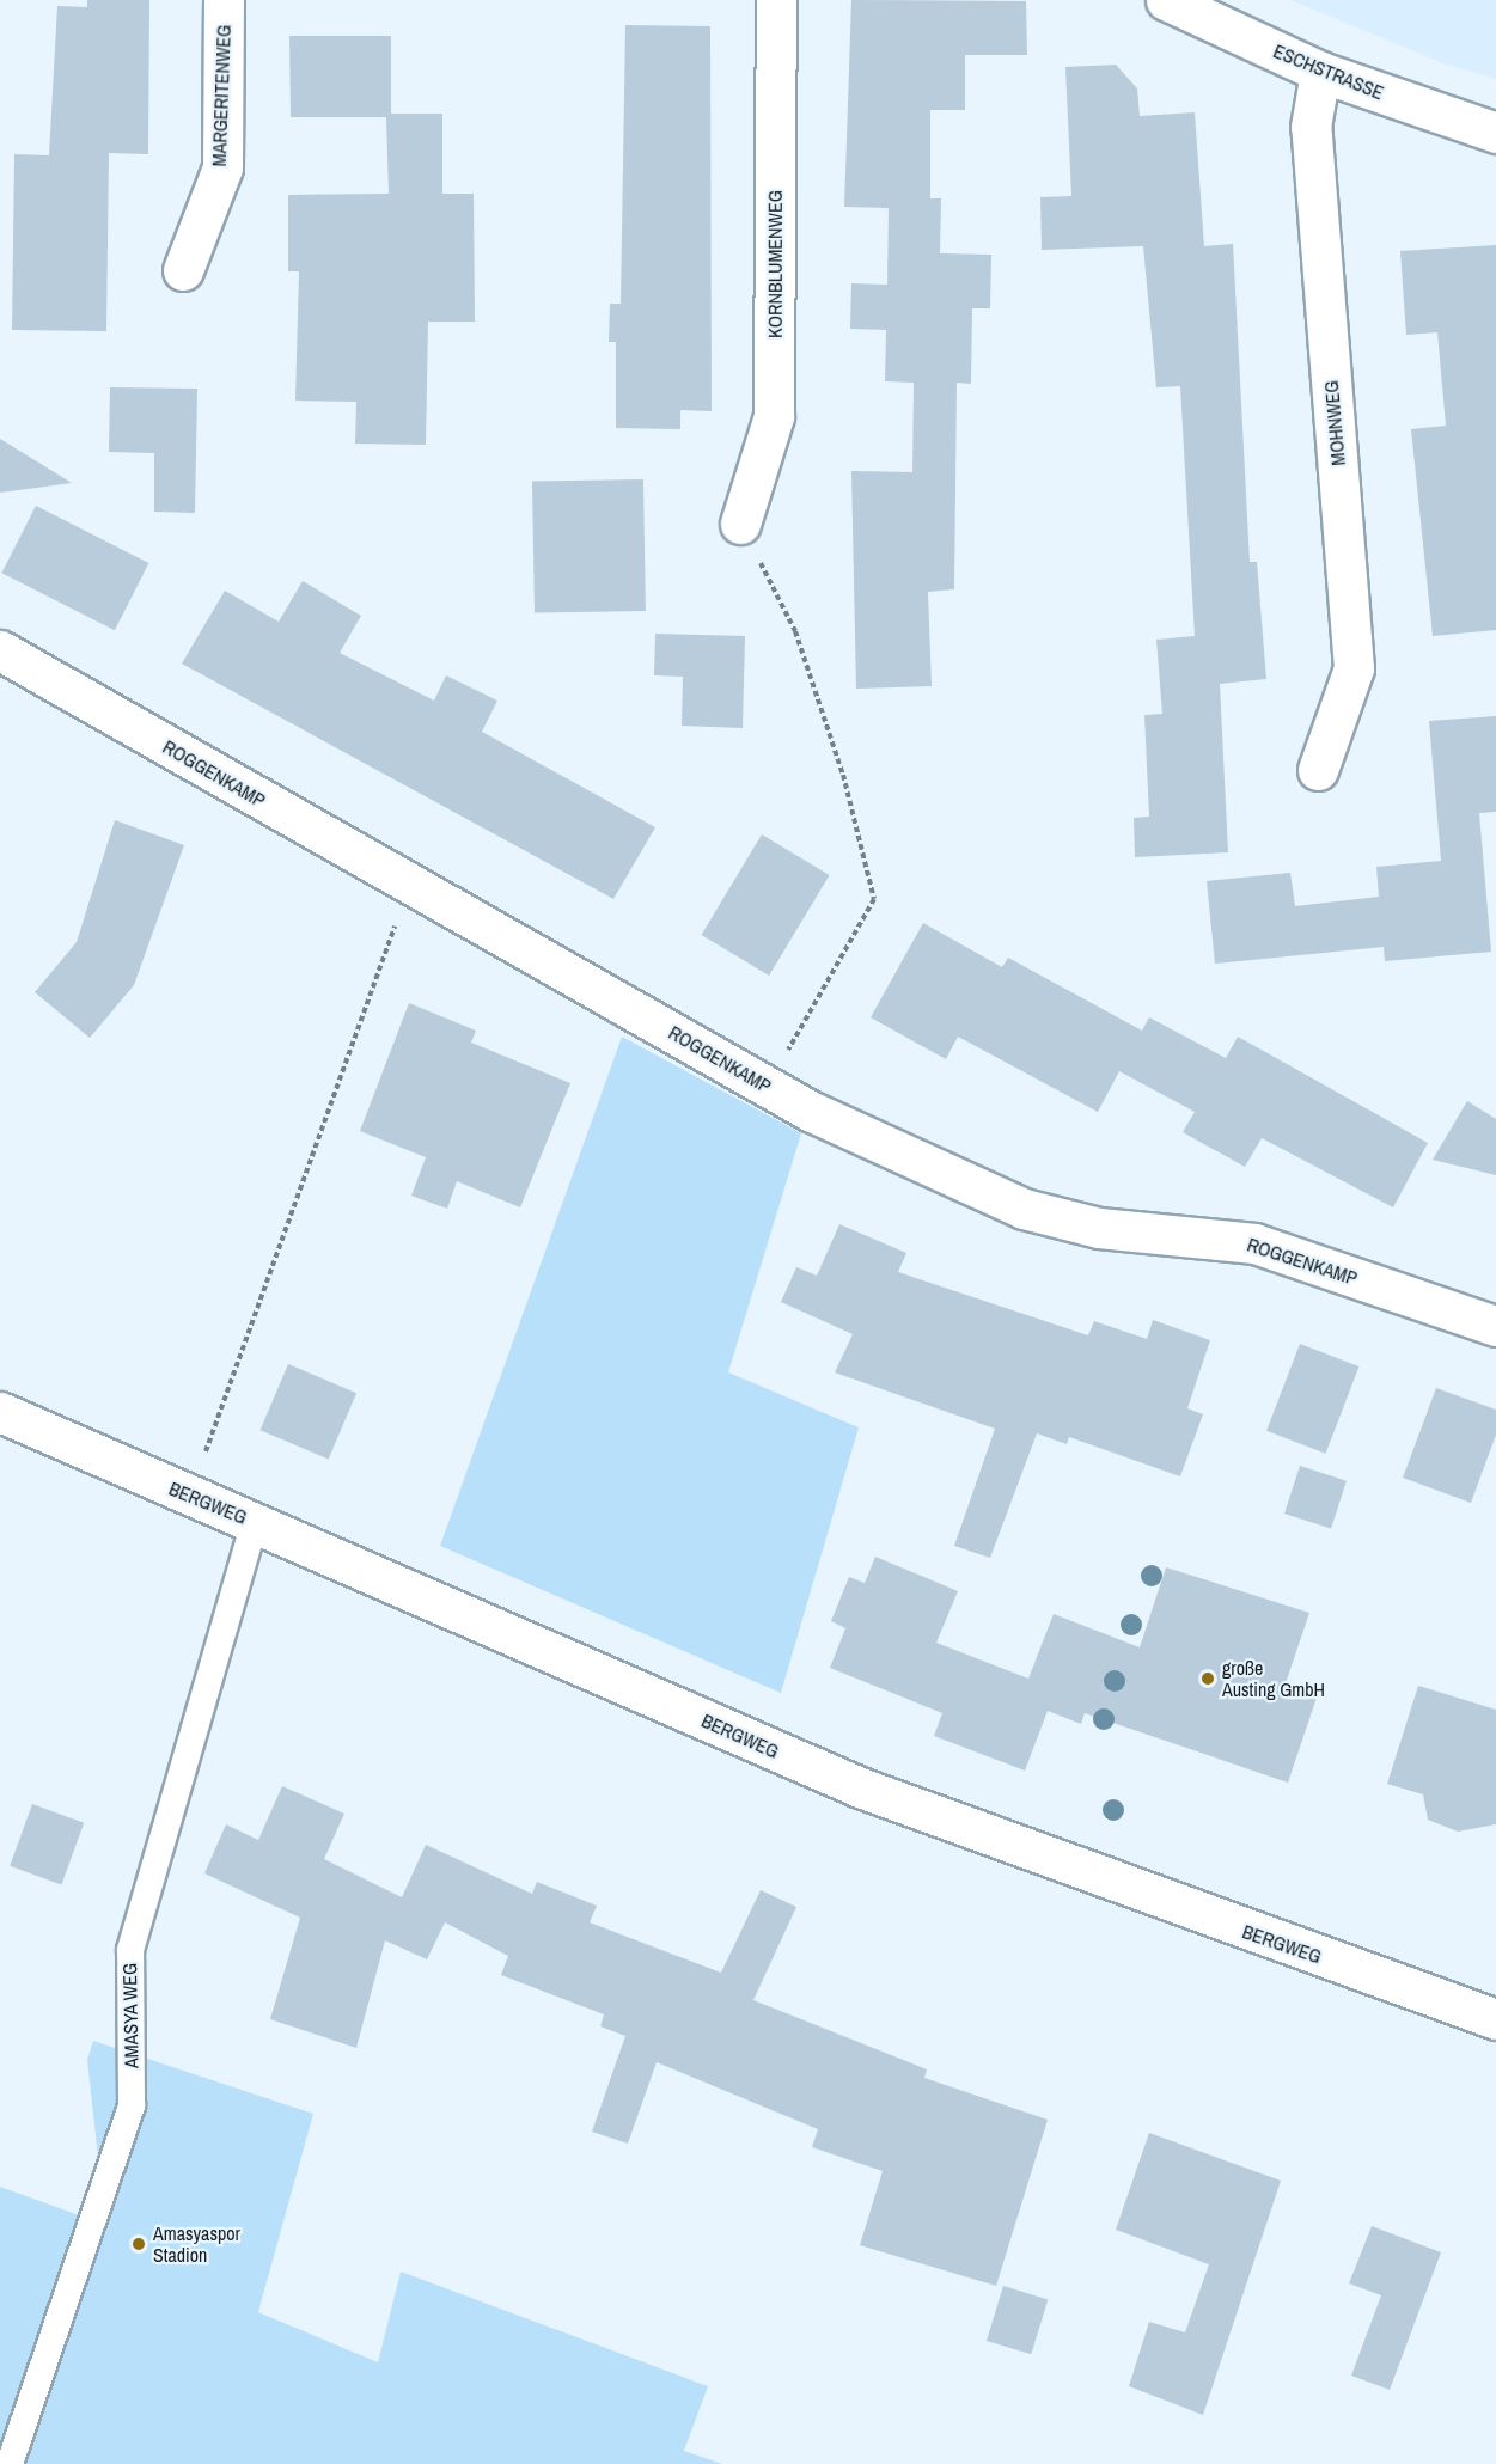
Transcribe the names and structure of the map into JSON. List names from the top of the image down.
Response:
{
  "streets": {
    "street": [
      "ESCHSTRASSE",
      "MARGERITENWEG",
      "KORNBLUMENWEG",
      "MOHNWEG",
      "ROGGENKAMP",
      "BERGWEG"
    ],
    "lane": ["AMASYA WEG"]
  },
  "crossings": [
    ["ESCHSTRASSE", "MOHNWEG"],
    ["BERGWEG", "AMASYA WEG"]
  ],
  "places": ["große Austing GmbH", "Amasyaspor Stadion"]
}
